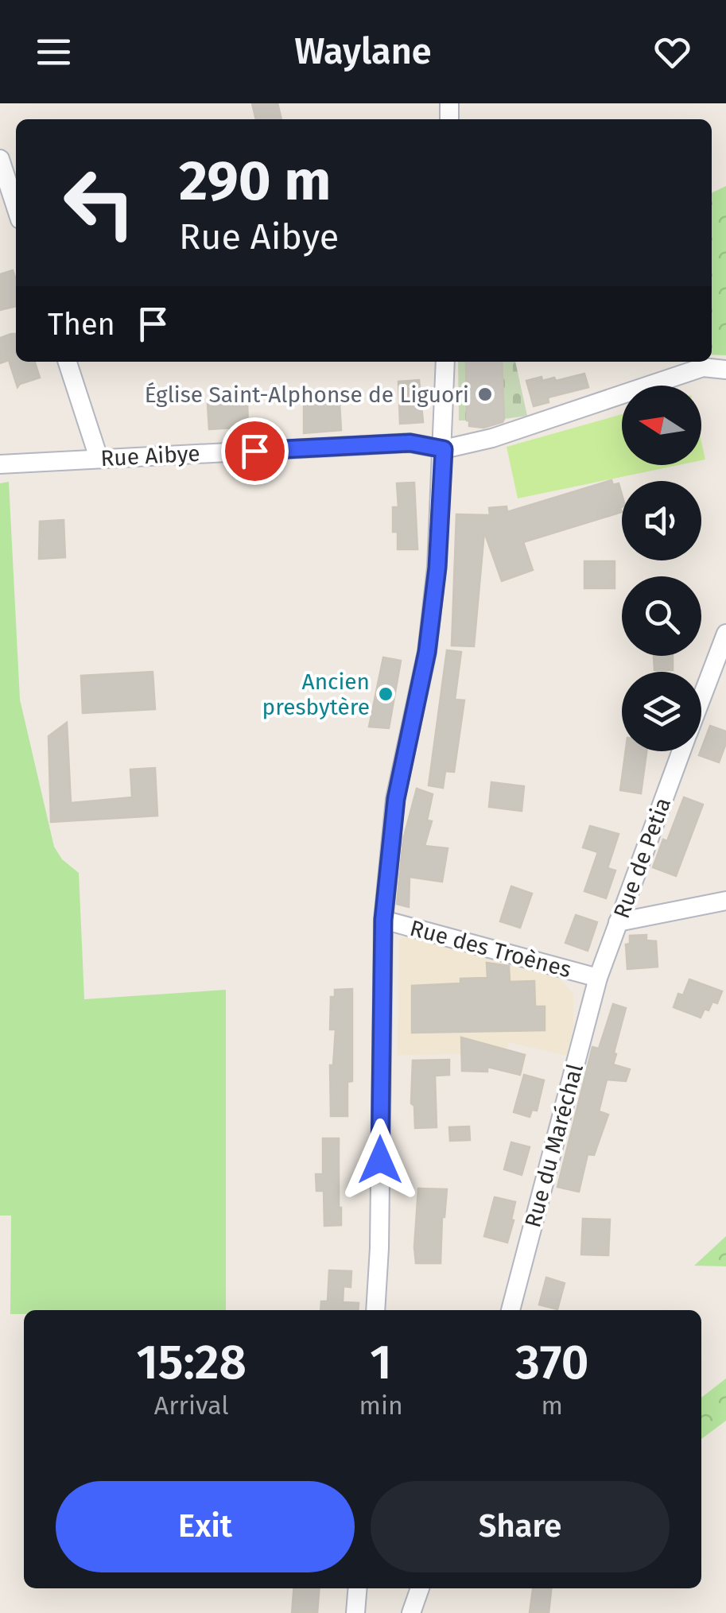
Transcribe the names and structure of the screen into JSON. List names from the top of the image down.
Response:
{
  "streets": {
    "street": [
      "Rue Aibye",
      "Rue de Petia",
      "Rue des Troènes",
      "Rue du Maréchal"
    ]
  },
  "crossings": [
    ["Rue de Petia", "Rue des Troènes"],
    ["Rue de Petia", "Rue du Maréchal"],
    ["Rue des Troènes", "Rue du Maréchal"]
  ],
  "places": ["Église Saint-Alphonse de Liguori", "Ancien presbytère"],
  "north": "left",
  "page": {
    "header": "Waylane",
    "turn": ["290 m", "Rue Aibye"],
    "then": "Then",
    "eta": [
      "15:28",
      "Arrival",
      "1",
      "min",
      "370",
      "m"
    ],
    "buttons": ["Exit", "Share"]
  }
}
